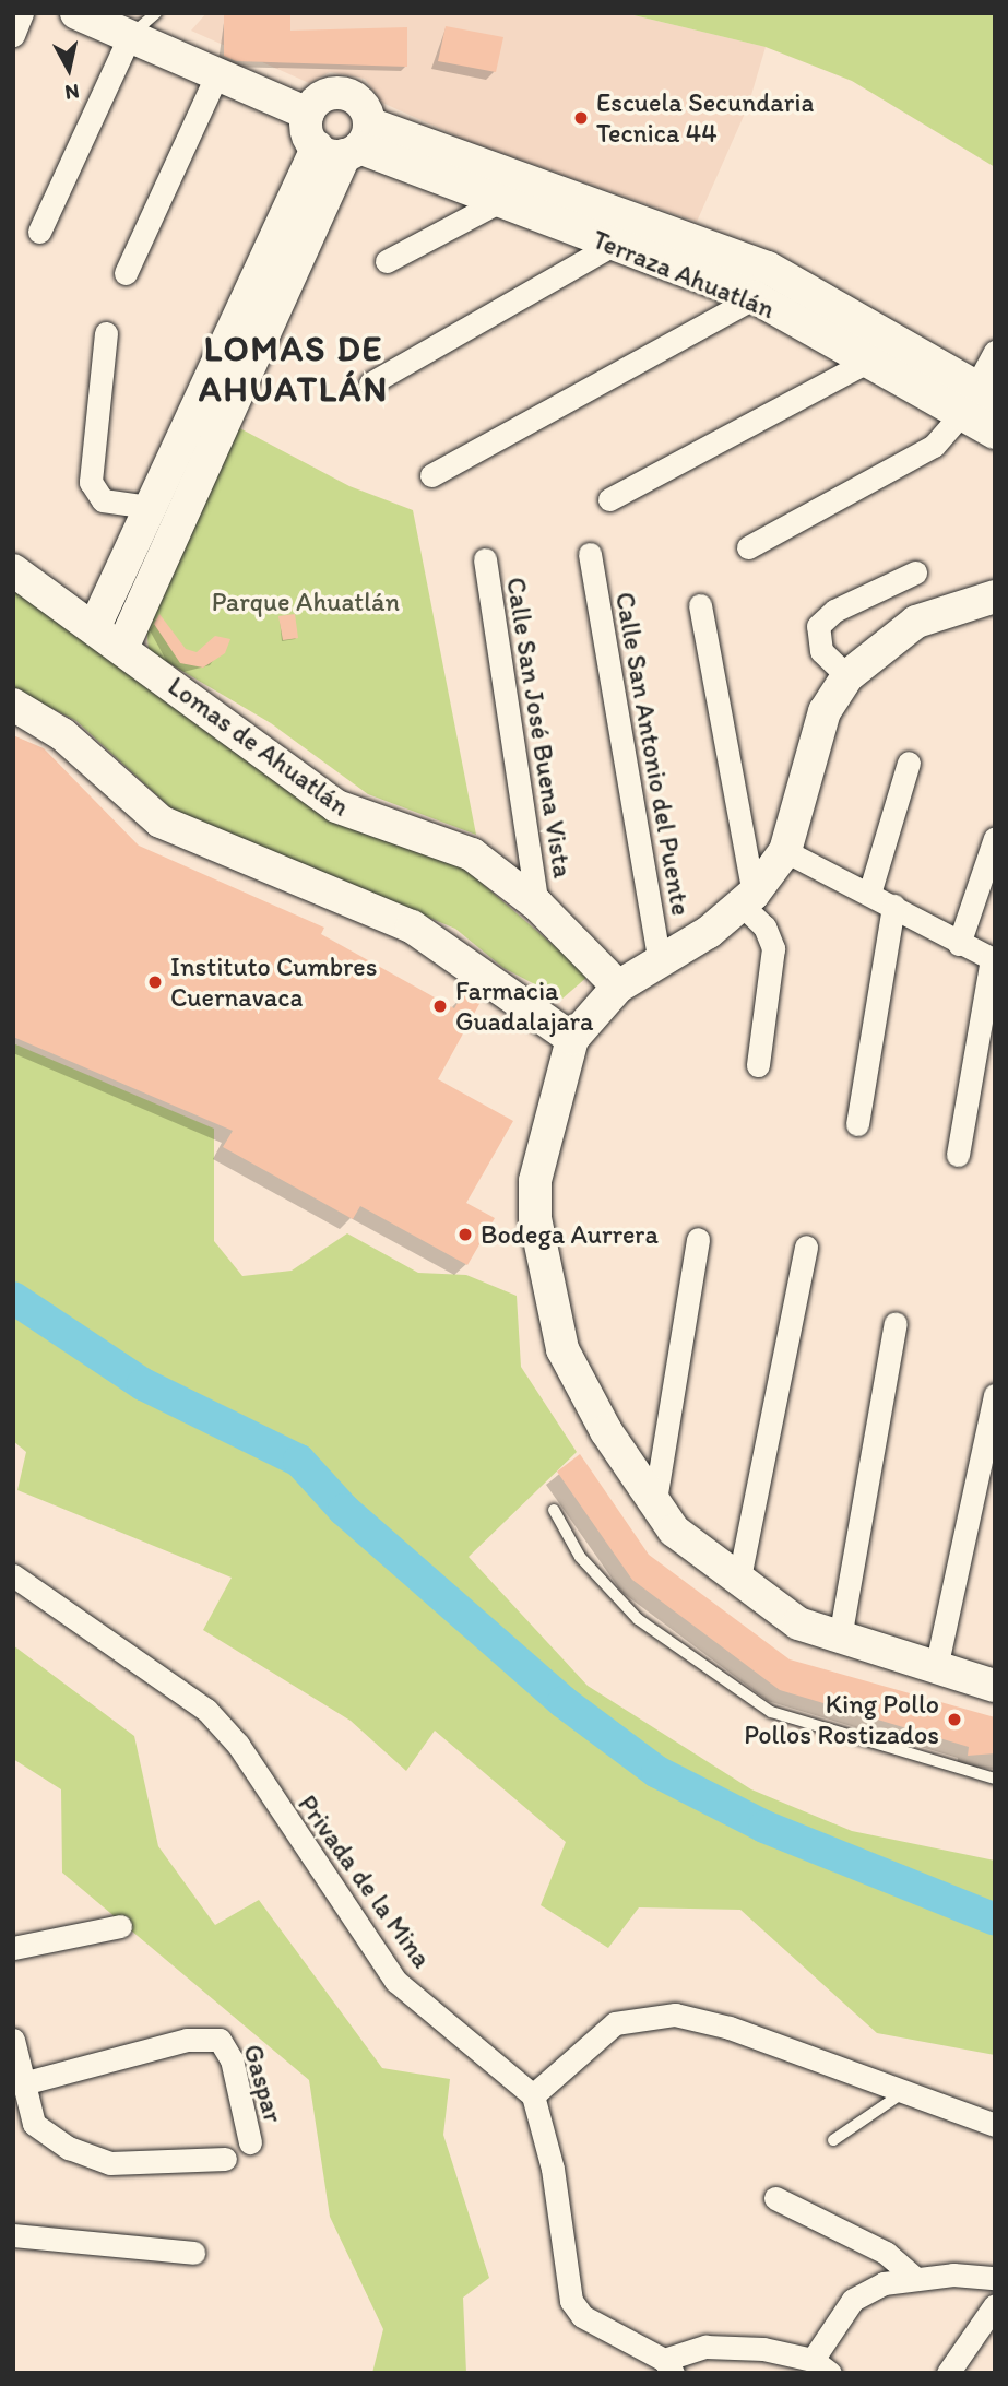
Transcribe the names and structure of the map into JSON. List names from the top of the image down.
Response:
{
  "streets": {
    "street": [
      "Terraza Ahuatlán",
      "Calle San José Buena Vista",
      "Lomas de Ahuatlán",
      "Calle San Antonio del Puente",
      "Privada de la Mina",
      "Gaspar"
    ]
  },
  "crossings": [
    ["Calle San José Buena Vista", "Lomas de Ahuatlán"]
  ],
  "districts": ["LOMAS DE AHUATLÁN"],
  "parks": ["Parque Ahuatlán"],
  "places": [
    "Escuela Secundaria Tecnica 44",
    "Instituto Cumbres Cuernavaca",
    "Farmacia Guadalajara",
    "Bodega Aurrera",
    "King Pollo Pollos Rostizados"
  ],
  "north": "bottom"
}
